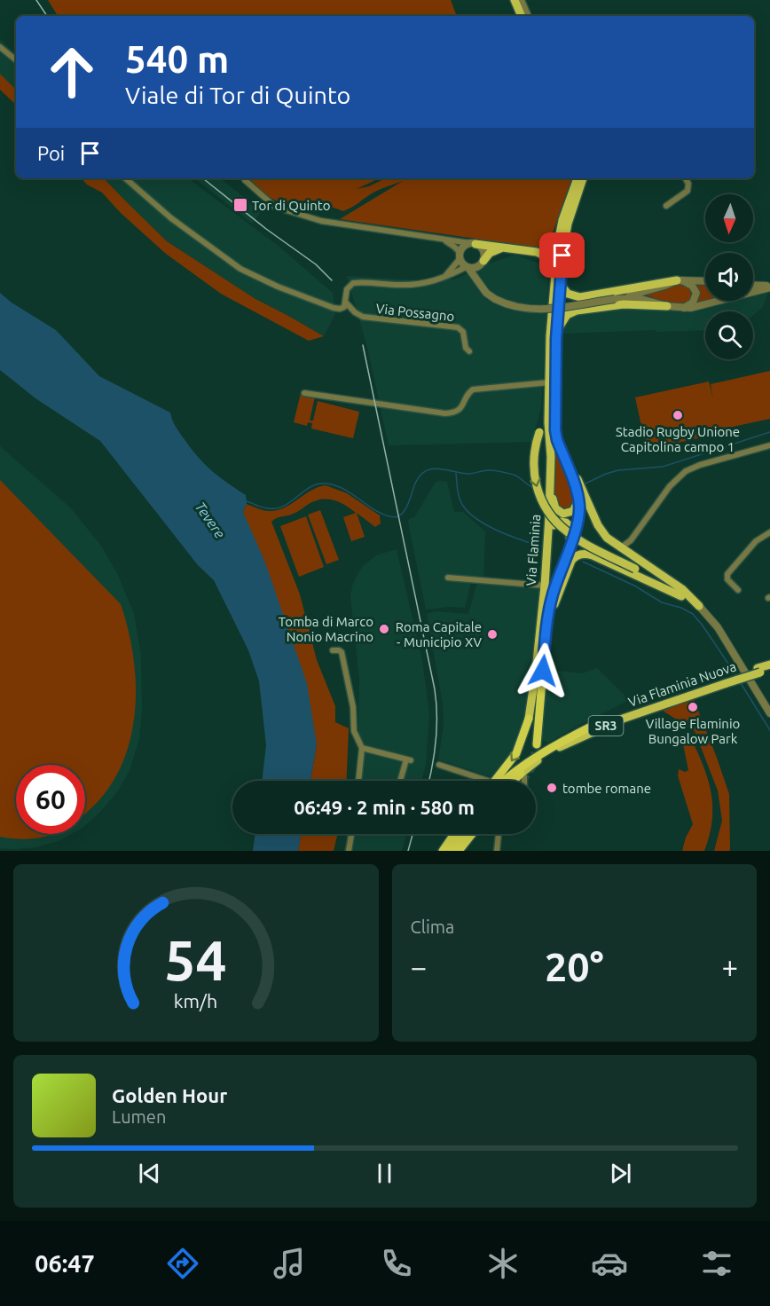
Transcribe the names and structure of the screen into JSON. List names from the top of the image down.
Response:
{
  "streets": {
    "highway": ["SR3"],
    "main road": ["Via Flaminia", "Via Flaminia Nuova"],
    "street": ["Via Possagno"]
  },
  "crossings": [
    ["Via Flaminia Nuova", "SR3"]
  ],
  "water": ["Tevere"],
  "places": {
    "transit": ["Tor di Quinto"],
    "other": [
      "Stadio Rugby Unione Capitolina campo 1",
      "Tomba di Marco Nonio Macrino",
      "Roma Capitale - Municipio XV",
      "Village Flaminio Bungalow Park",
      "tombe romane"
    ]
  },
  "north": "bottom",
  "page": {
    "turn": ["540 m", "Viale di Tor di Quinto"],
    "then": "Poi",
    "limit": "60",
    "trip": "06:49 · 2 min · 580 m",
    "tile": "Clima",
    "heat": ["−", "20°", "+"],
    "song": ["Golden Hour", "Lumen"],
    "tabs": "06:47",
    "gauge": ["54", "km/h"]
  }
}
